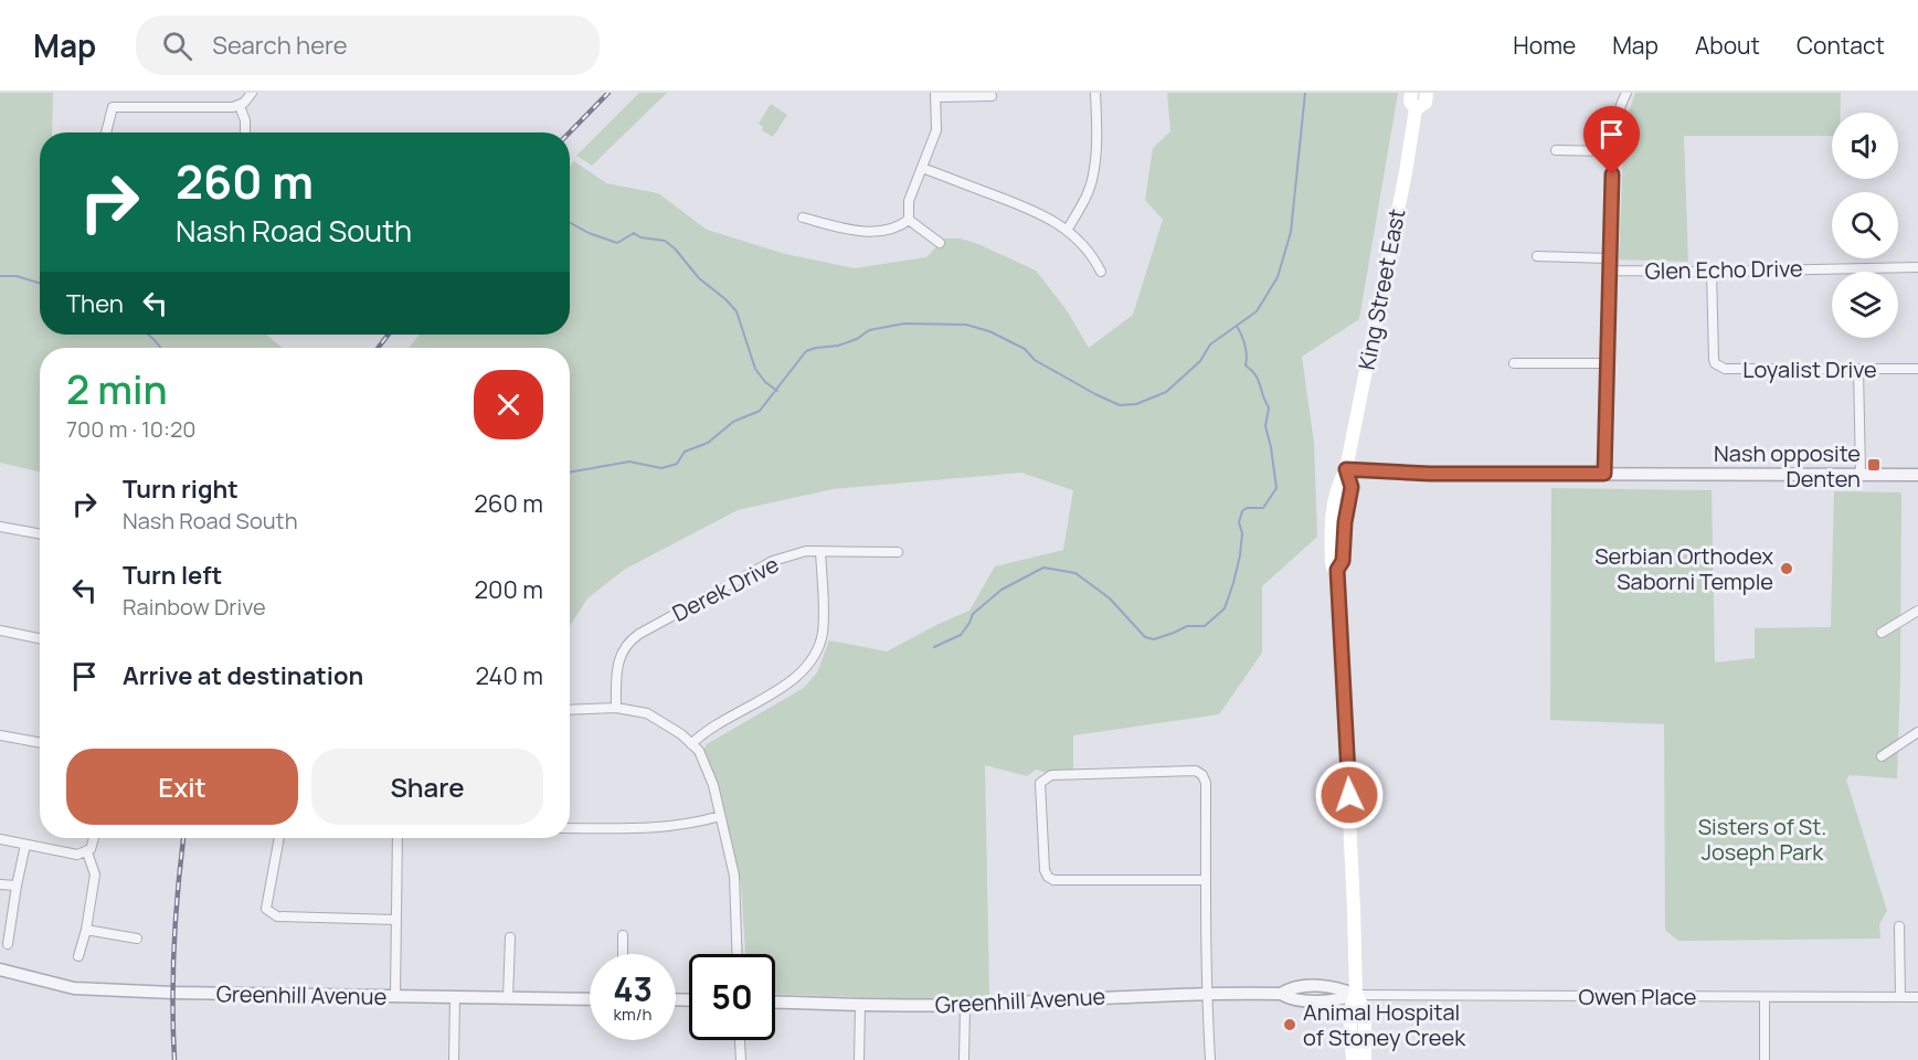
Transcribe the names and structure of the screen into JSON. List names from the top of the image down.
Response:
{
  "streets": {
    "main road": ["King Street East"],
    "street": [
      "Glen Echo Drive",
      "Loyalist Drive",
      "Derek Drive",
      "Greenhill Avenue",
      "Owen Place"
    ]
  },
  "crossings": [
    ["Glen Echo Drive", "Loyalist Drive"],
    ["King Street East", "Greenhill Avenue"],
    ["King Street East", "Owen Place"],
    ["Greenhill Avenue", "Owen Place"]
  ],
  "parks": ["Sisters of St. Joseph Park"],
  "places": {
    "transit": ["Nash opposite Denten"],
    "other": ["Serbian Orthodex Saborni Temple", "Animal Hospital of Stoney Creek"]
  },
  "page": {
    "header": "Map",
    "search": "Search here",
    "nav": [
      "Home",
      "Map",
      "About",
      "Contact"
    ],
    "turn": ["260 m", "Nash Road South"],
    "then": "Then",
    "heading": ["2 min", "700 m · 10:20"],
    "list": [
      {
        "name": "Turn right",
        "note": "Nash Road South",
        "value": "260 m"
      },
      {
        "name": "Turn left",
        "note": "Rainbow Drive",
        "value": "200 m"
      },
      {
        "name": "Arrive at destination",
        "value": "240 m"
      }
    ],
    "buttons": ["Exit", "Share"],
    "speed": "43 km/h",
    "limit": "50"
  }
}
